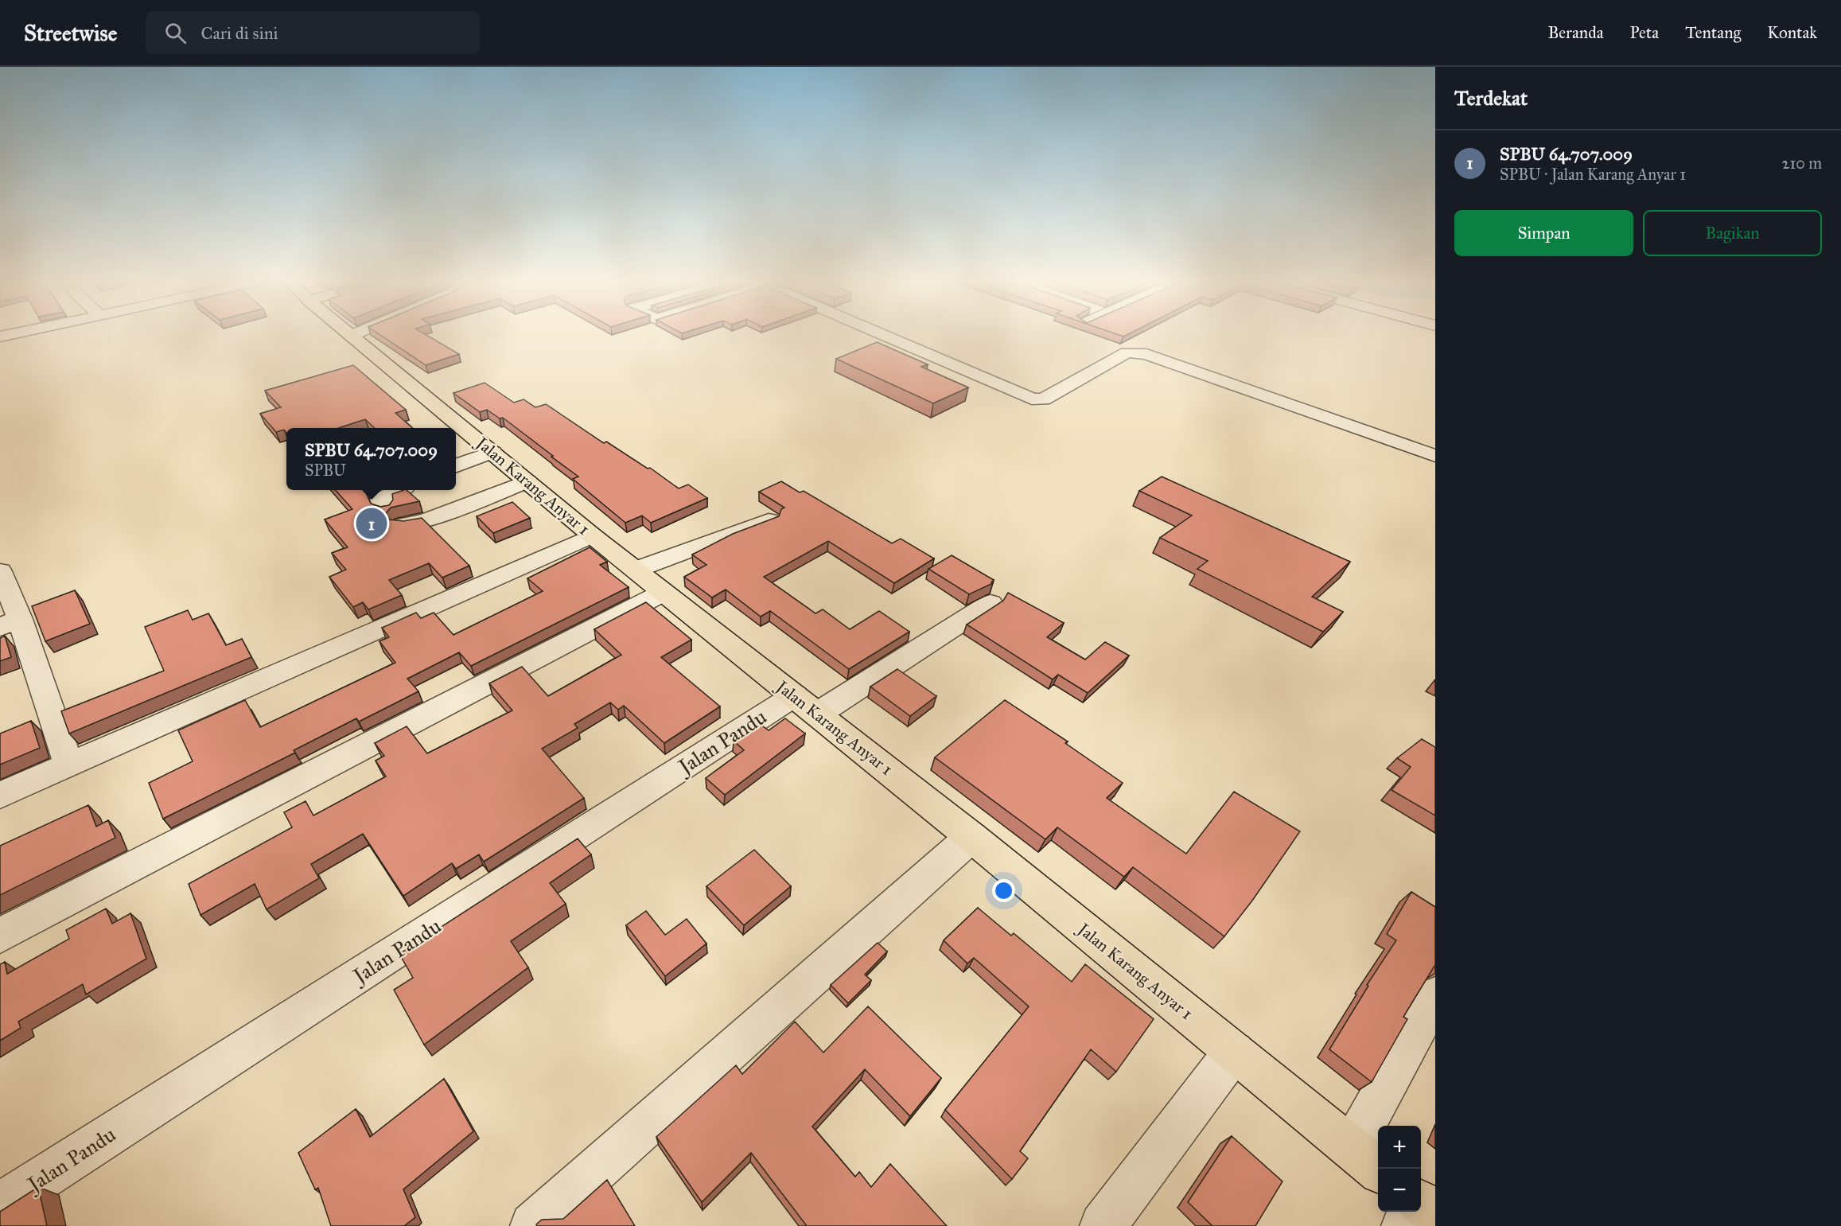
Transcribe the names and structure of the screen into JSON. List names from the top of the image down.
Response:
{
  "streets": {
    "main road": ["Jalan Karang Anyar 1"],
    "street": ["Jalan Pandu"]
  },
  "crossings": [
    ["Jalan Karang Anyar 1", "Jalan Pandu"]
  ],
  "page": {
    "header": "Streetwise",
    "search": "Cari di sini",
    "nav": [
      "Beranda",
      "Peta",
      "Tentang",
      "Kontak"
    ],
    "heading": "Terdekat",
    "list": [
      {
        "mark": "1",
        "name": "SPBU 64.707.009",
        "note": "SPBU · Jalan Karang Anyar 1",
        "value": "210 m"
      }
    ],
    "buttons": ["Simpan", "Bagikan"],
    "popup": ["SPBU 64.707.009", "SPBU"],
    "pins": "1",
    "map_buttons": ["+", "−"]
  }
}
